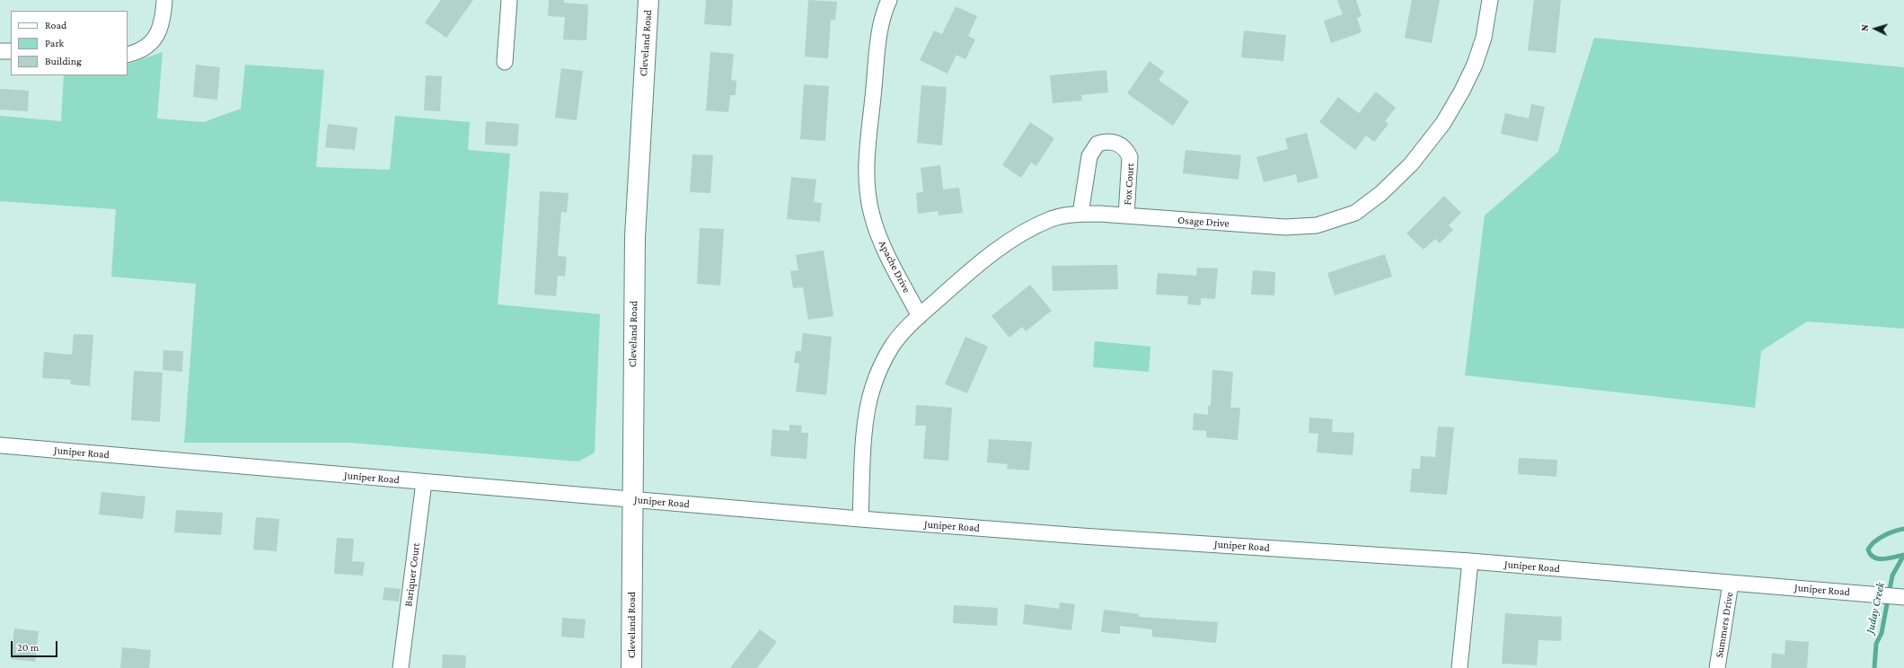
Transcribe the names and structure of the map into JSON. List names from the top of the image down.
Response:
{
  "streets": {
    "main road": ["Cleveland Road"],
    "street": [
      "Fox Court",
      "Osage Drive",
      "Apache Drive",
      "Juniper Road",
      "Bariquer Court",
      "Summers Drive"
    ]
  },
  "crossings": [
    ["Cleveland Road", "Juniper Road"],
    ["Fox Court", "Osage Drive"],
    ["Osage Drive", "Apache Drive"],
    ["Juniper Road", "Bariquer Court"],
    ["Juniper Road", "Summers Drive"]
  ],
  "water": ["Juday Creek"],
  "legend": ["Road", "Park", "Building"],
  "scale_bar": "20 m",
  "north": "left"
}
